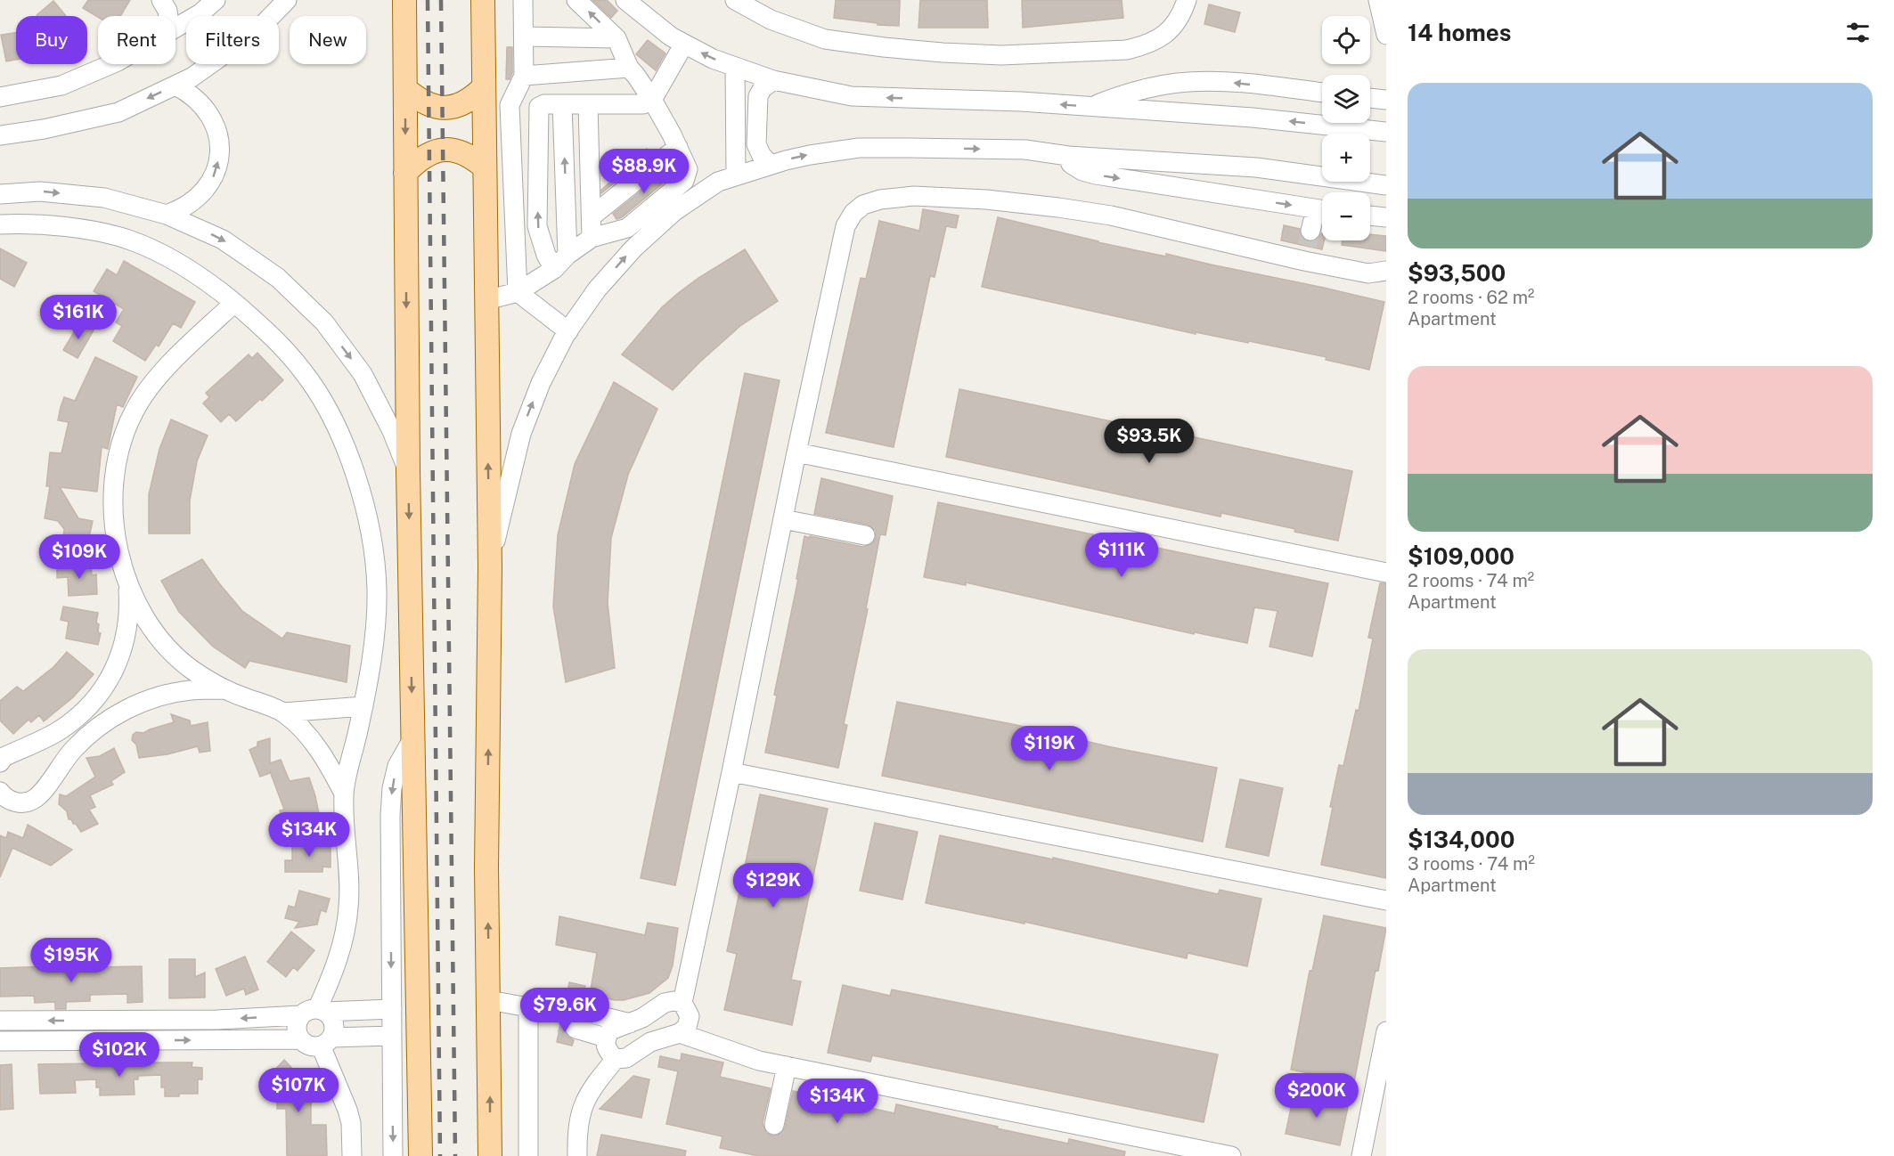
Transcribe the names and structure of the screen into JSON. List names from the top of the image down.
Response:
{
  "page": {
    "heading": "14 homes",
    "map_buttons": ["+", "−"],
    "chip": [
      "Buy",
      "Rent",
      "Filters",
      "New"
    ],
    "list": [
      {
        "name": "$93,500",
        "note": "2 rooms · 62 m² · Apartment"
      },
      {
        "name": "$109,000",
        "note": "2 rooms · 74 m² · Apartment"
      },
      {
        "name": "$134,000",
        "note": "3 rooms · 74 m² · Apartment"
      }
    ],
    "price": [
      "$88.9K",
      "$161K",
      "$93.5K",
      "$111K",
      "$109K",
      "$119K",
      "$134K",
      "$129K",
      "$195K",
      "$79.6K",
      "$102K",
      "$107K",
      "$200K",
      "$134K"
    ]
  }
}
